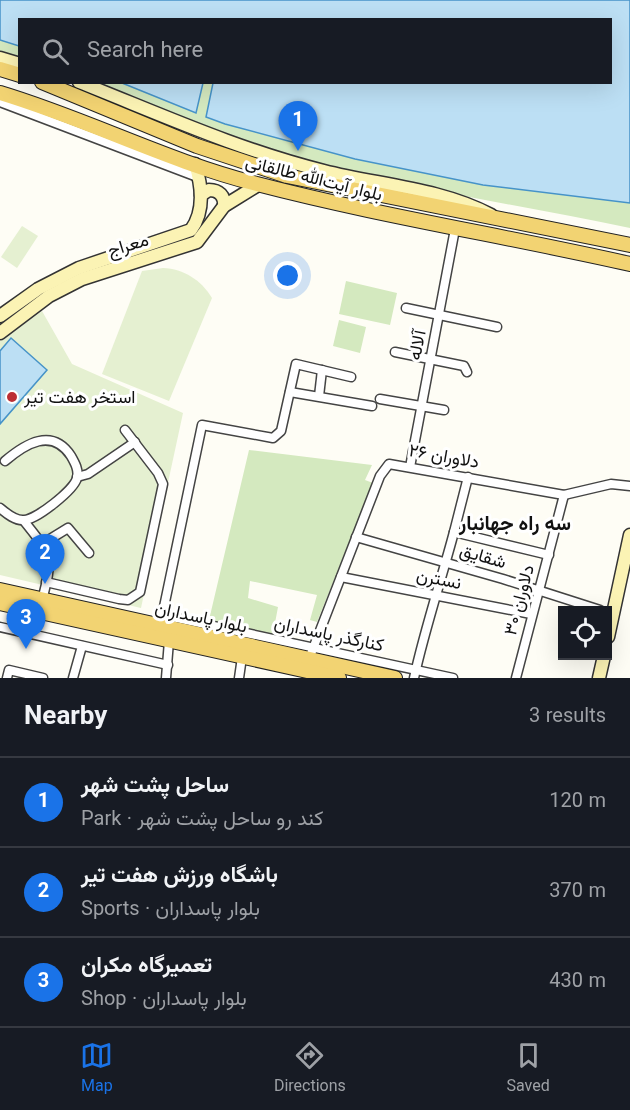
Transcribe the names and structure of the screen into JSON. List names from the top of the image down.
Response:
{
  "streets": {
    "main road": ["بلوار آیت‌الله طالقانی", "بلوار پاسداران"],
    "street": [
      "معراج",
      "آلاله",
      "دلاوران ۲۶",
      "شقایق",
      "نسترن",
      "دلاوران ۳۰",
      "کنارگذر پاسداران"
    ]
  },
  "crossings": [
    ["بلوار آیت‌الله طالقانی", "معراج"],
    ["بلوار آیت‌الله طالقانی", "آلاله"],
    ["آلاله", "دلاوران ۲۶"],
    ["دلاوران ۲۶", "شقایق"],
    ["دلاوران ۲۶", "نسترن"],
    ["دلاوران ۲۶", "دلاوران ۳۰"],
    ["دلاوران ۲۶", "بلوار پاسداران"],
    ["دلاوران ۲۶", "کنارگذر پاسداران"],
    ["شقایق", "دلاوران ۳۰"],
    ["نسترن", "دلاوران ۳۰"],
    ["بلوار پاسداران", "کنارگذر پاسداران"]
  ],
  "districts": ["سه راه جهانبار"],
  "places": ["استخر هفت تیر"],
  "page": {
    "search": "Search here",
    "pins": ["1", "2", "3"],
    "heading": ["Nearby", "3 results"],
    "list": [
      {
        "mark": "1",
        "name": "ساحل پشت شهر",
        "note": "Park · کند رو ساحل پشت شهر",
        "value": "120 m"
      },
      {
        "mark": "2",
        "name": "باشگاه ورزش هفت تیر",
        "note": "Sports · بلوار پاسداران",
        "value": "370 m"
      },
      {
        "mark": "3",
        "name": "تعمیرگاه مکران",
        "note": "Shop · بلوار پاسداران",
        "value": "430 m"
      }
    ],
    "nav": ["Map", "Directions", "Saved"]
  }
}
